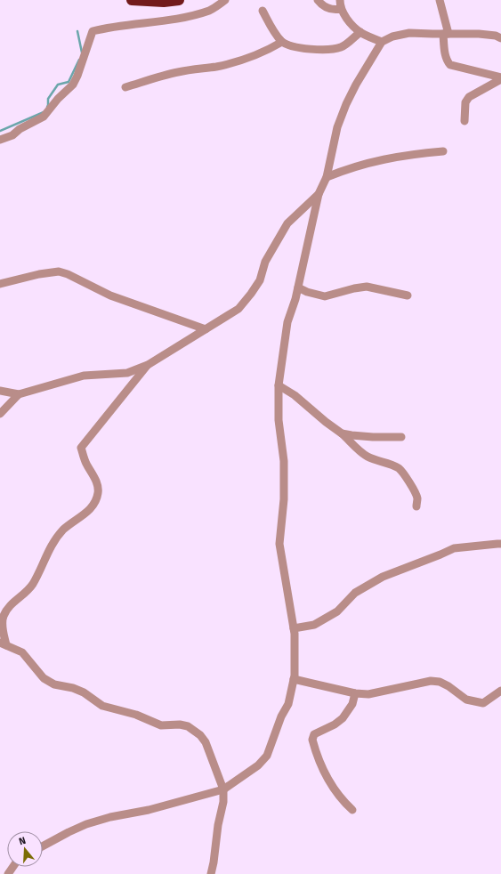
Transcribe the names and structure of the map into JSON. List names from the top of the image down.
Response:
{
  "north": "top"
}
